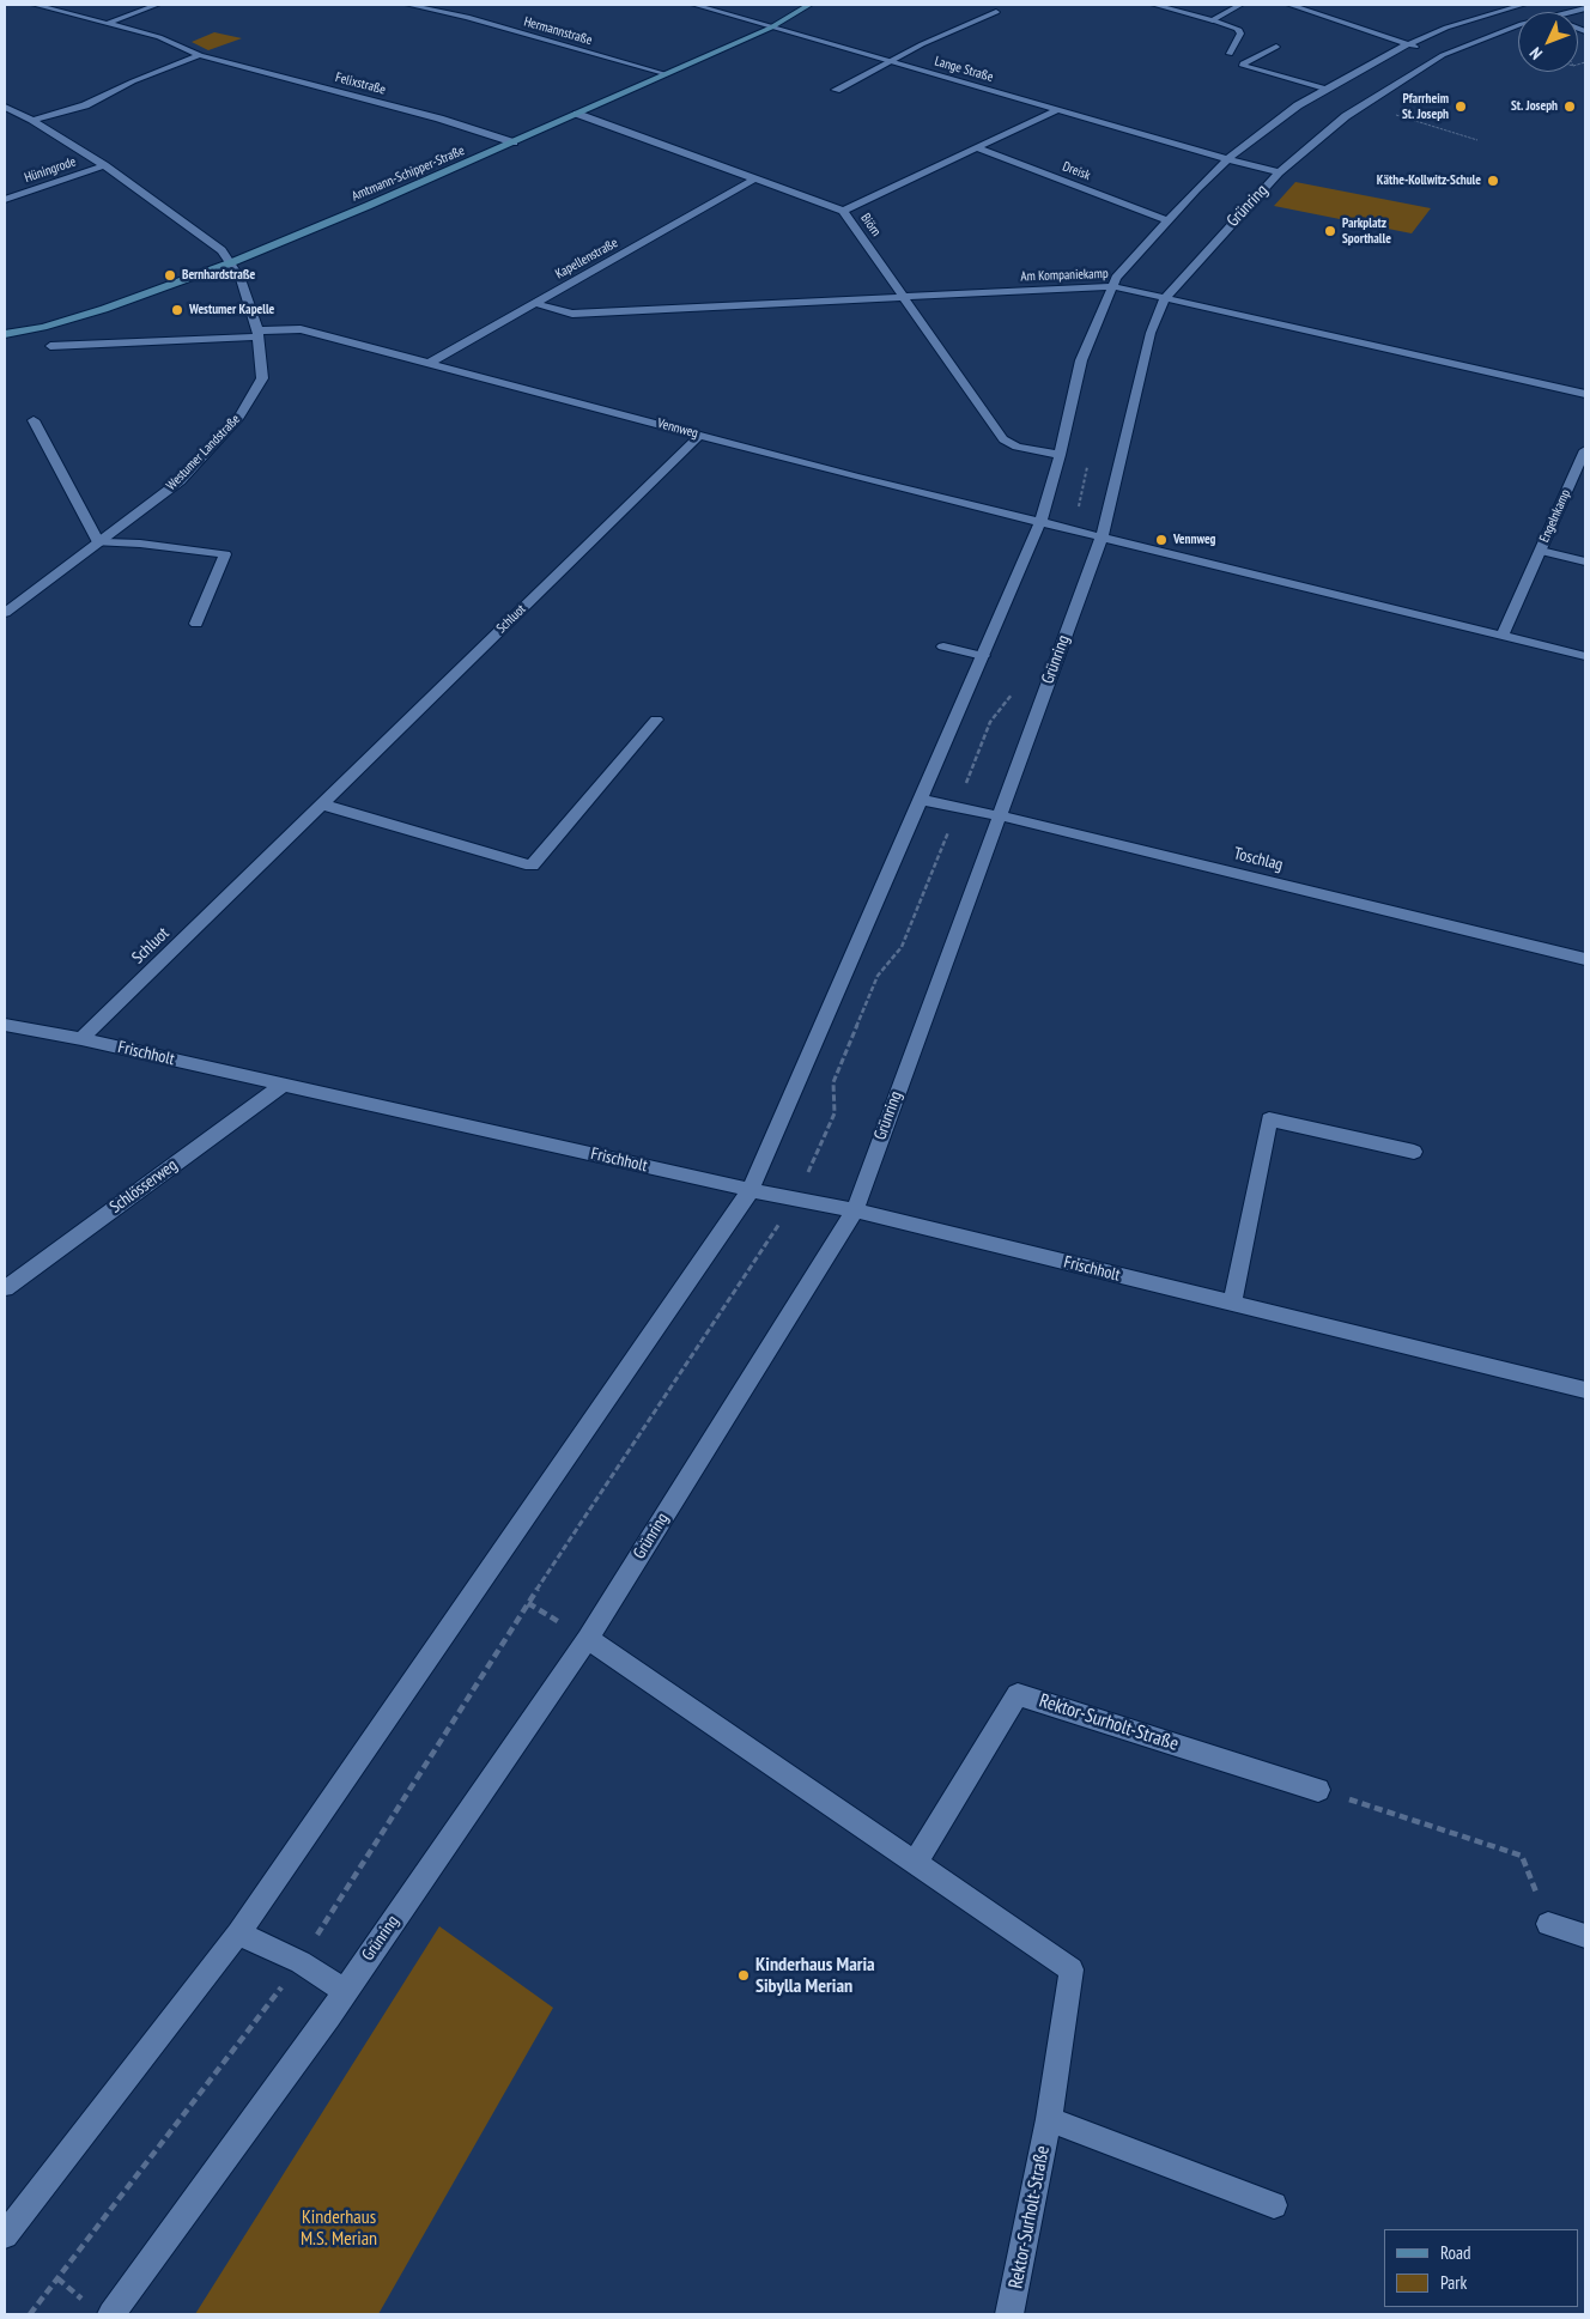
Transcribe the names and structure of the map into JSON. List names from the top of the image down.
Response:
{
  "streets": {
    "street": [
      "Hermannstraße",
      "Lange Straße",
      "Felixstraße",
      "Hüningrode",
      "Dreisk",
      "Amtmann-Schipper-Straße",
      "Grünring",
      "Biörn",
      "Kapellenstraße",
      "Am Kompaniekamp",
      "Vennweg",
      "Westumer Landstraße",
      "Engelnkamp",
      "Schluot",
      "Toschlag",
      "Frischholt",
      "Schlösserweg",
      "Rektor-Surholt-Straße"
    ]
  },
  "crossings": [
    ["Hermannstraße", "Amtmann-Schipper-Straße"],
    ["Lange Straße", "Amtmann-Schipper-Straße"],
    ["Lange Straße", "Grünring"],
    ["Felixstraße", "Amtmann-Schipper-Straße"],
    ["Amtmann-Schipper-Straße", "Biörn"],
    ["Amtmann-Schipper-Straße", "Westumer Landstraße"],
    ["Grünring", "Am Kompaniekamp"],
    ["Grünring", "Vennweg"],
    ["Grünring", "Toschlag"],
    ["Grünring", "Frischholt"],
    ["Grünring", "Rektor-Surholt-Straße"],
    ["Biörn", "Kapellenstraße"],
    ["Biörn", "Am Kompaniekamp"],
    ["Kapellenstraße", "Am Kompaniekamp"],
    ["Kapellenstraße", "Vennweg"],
    ["Vennweg", "Westumer Landstraße"],
    ["Vennweg", "Engelnkamp"],
    ["Vennweg", "Schluot"],
    ["Schluot", "Frischholt"],
    ["Frischholt", "Schlösserweg"]
  ],
  "parks": ["Kinderhaus M.S. Merian"],
  "places": [
    "Pfarrheim St. Joseph",
    "St. Joseph",
    "Käthe-Kollwitz-Schule",
    "Parkplatz Sporthalle",
    "Bernhardstraße",
    "Westumer Kapelle",
    "Vennweg",
    "Kinderhaus Maria Sibylla Merian"
  ],
  "legend": ["Road", "Park"],
  "north": "bottom left"
}
